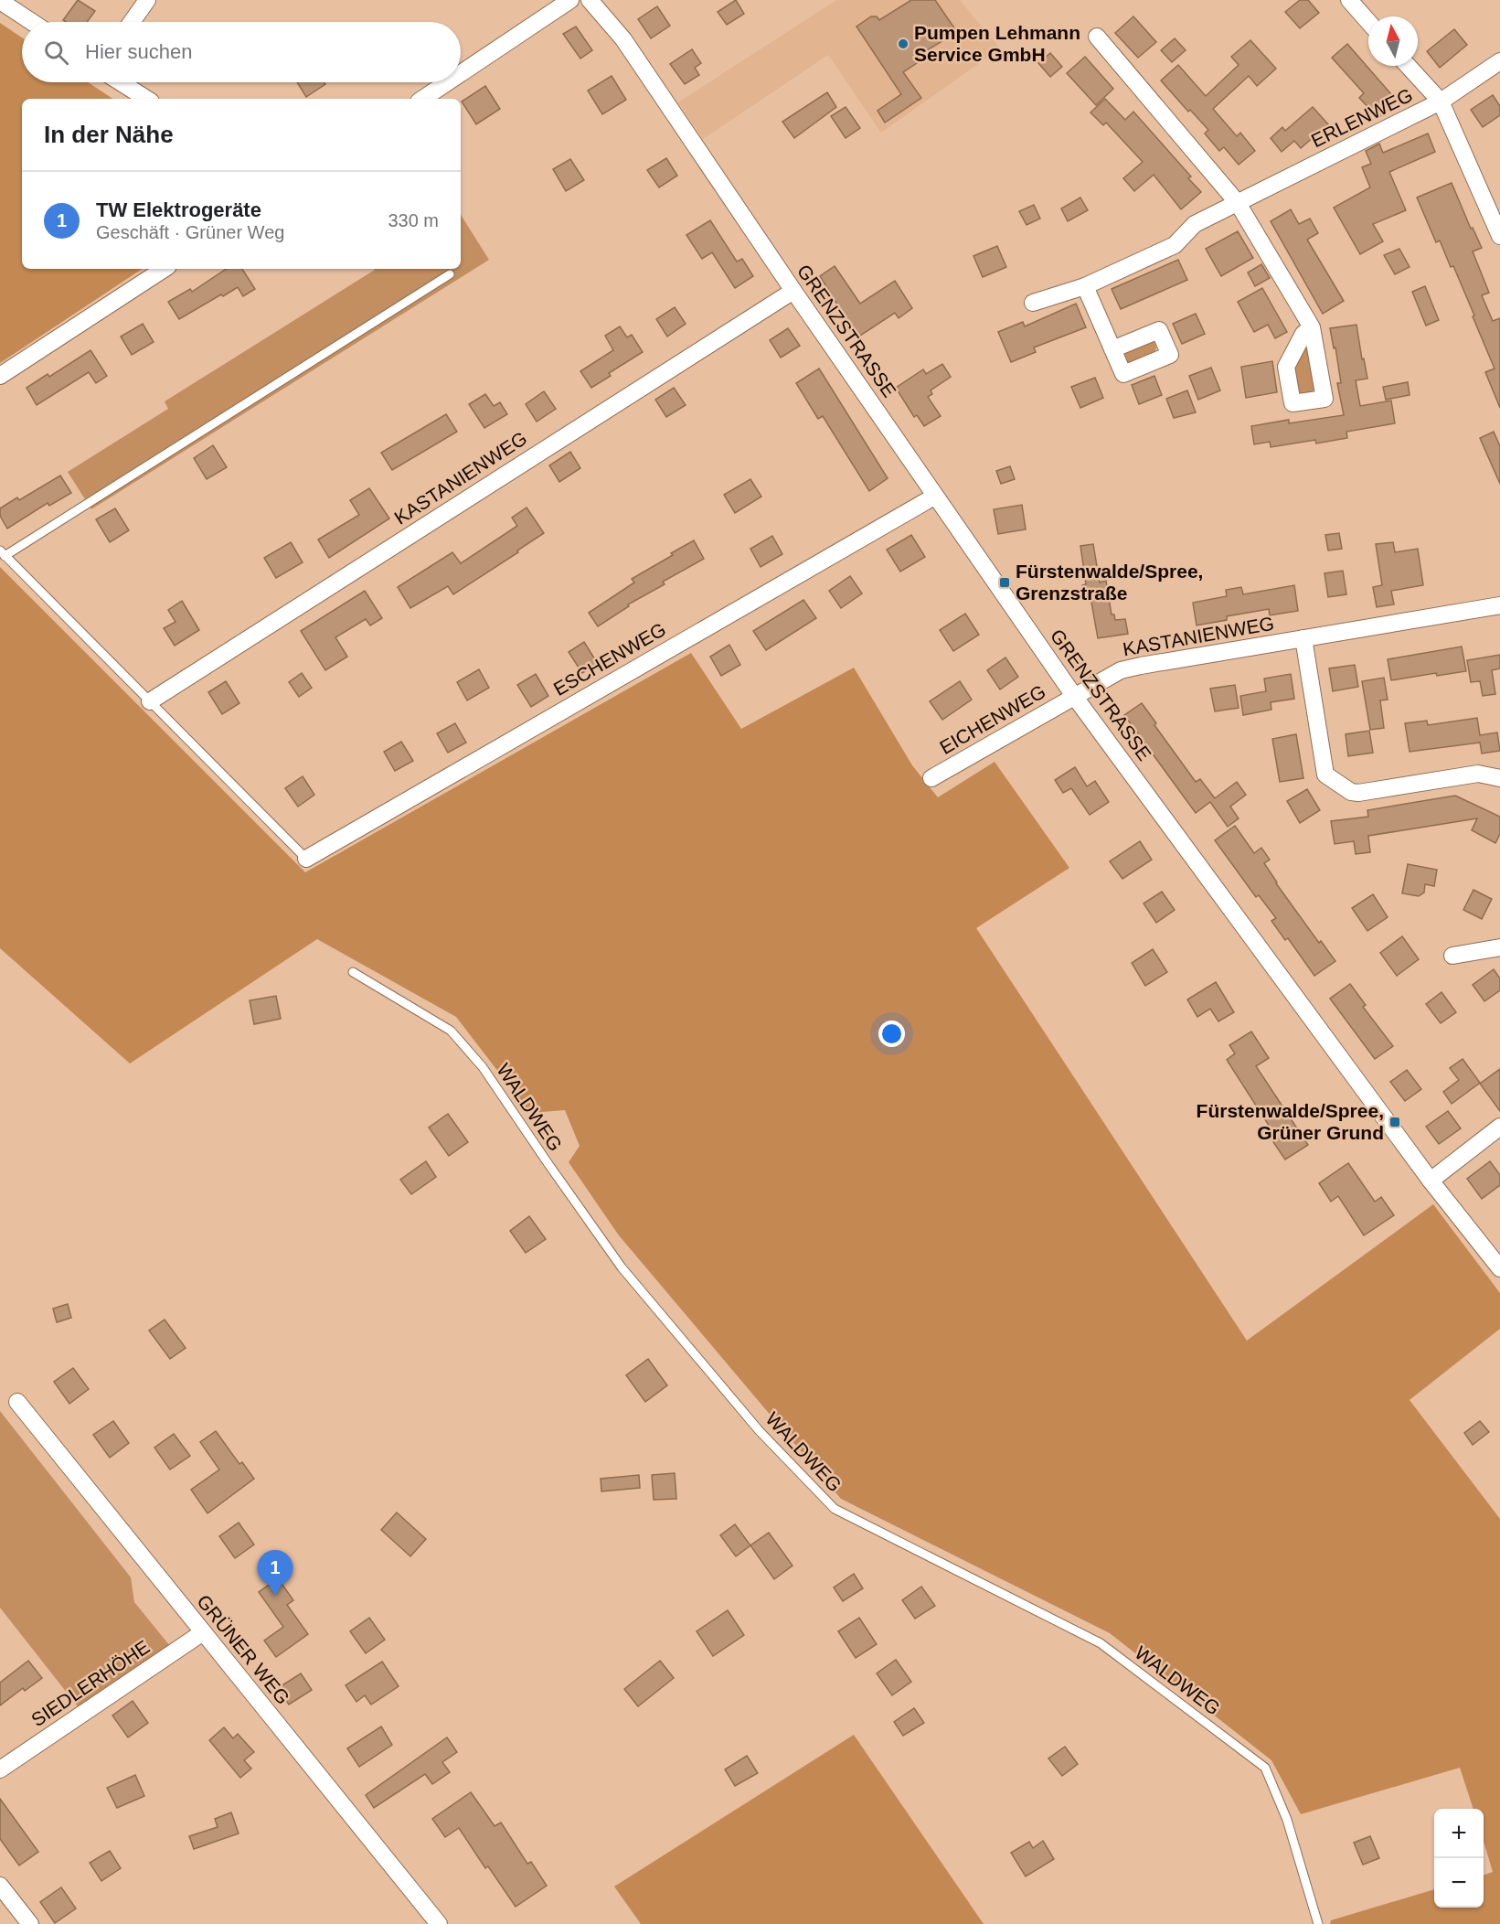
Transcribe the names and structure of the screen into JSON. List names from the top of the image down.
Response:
{
  "streets": {
    "street": [
      "ERLENWEG",
      "GRENZSTRASSE",
      "KASTANIENWEG",
      "ESCHENWEG",
      "EICHENWEG",
      "GRÜNER WEG",
      "SIEDLERHÖHE"
    ],
    "lane": ["WALDWEG"]
  },
  "crossings": [
    ["GRENZSTRASSE", "KASTANIENWEG"],
    ["GRENZSTRASSE", "ESCHENWEG"],
    ["GRENZSTRASSE", "EICHENWEG"],
    ["KASTANIENWEG", "EICHENWEG"],
    ["GRÜNER WEG", "SIEDLERHÖHE"]
  ],
  "places": {
    "other": ["Pumpen Lehmann Service GmbH"],
    "transit": ["Fürstenwalde/Spree, Grenzstraße", "Fürstenwalde/Spree, Grüner Grund"]
  },
  "north": "top",
  "page": {
    "search": "Hier suchen",
    "heading": "In der Nähe",
    "list": [
      {
        "mark": "1",
        "name": "TW Elektrogeräte",
        "note": "Geschäft · Grüner Weg",
        "value": "330 m"
      }
    ],
    "pins": "1",
    "map_buttons": ["+", "−"]
  }
}
